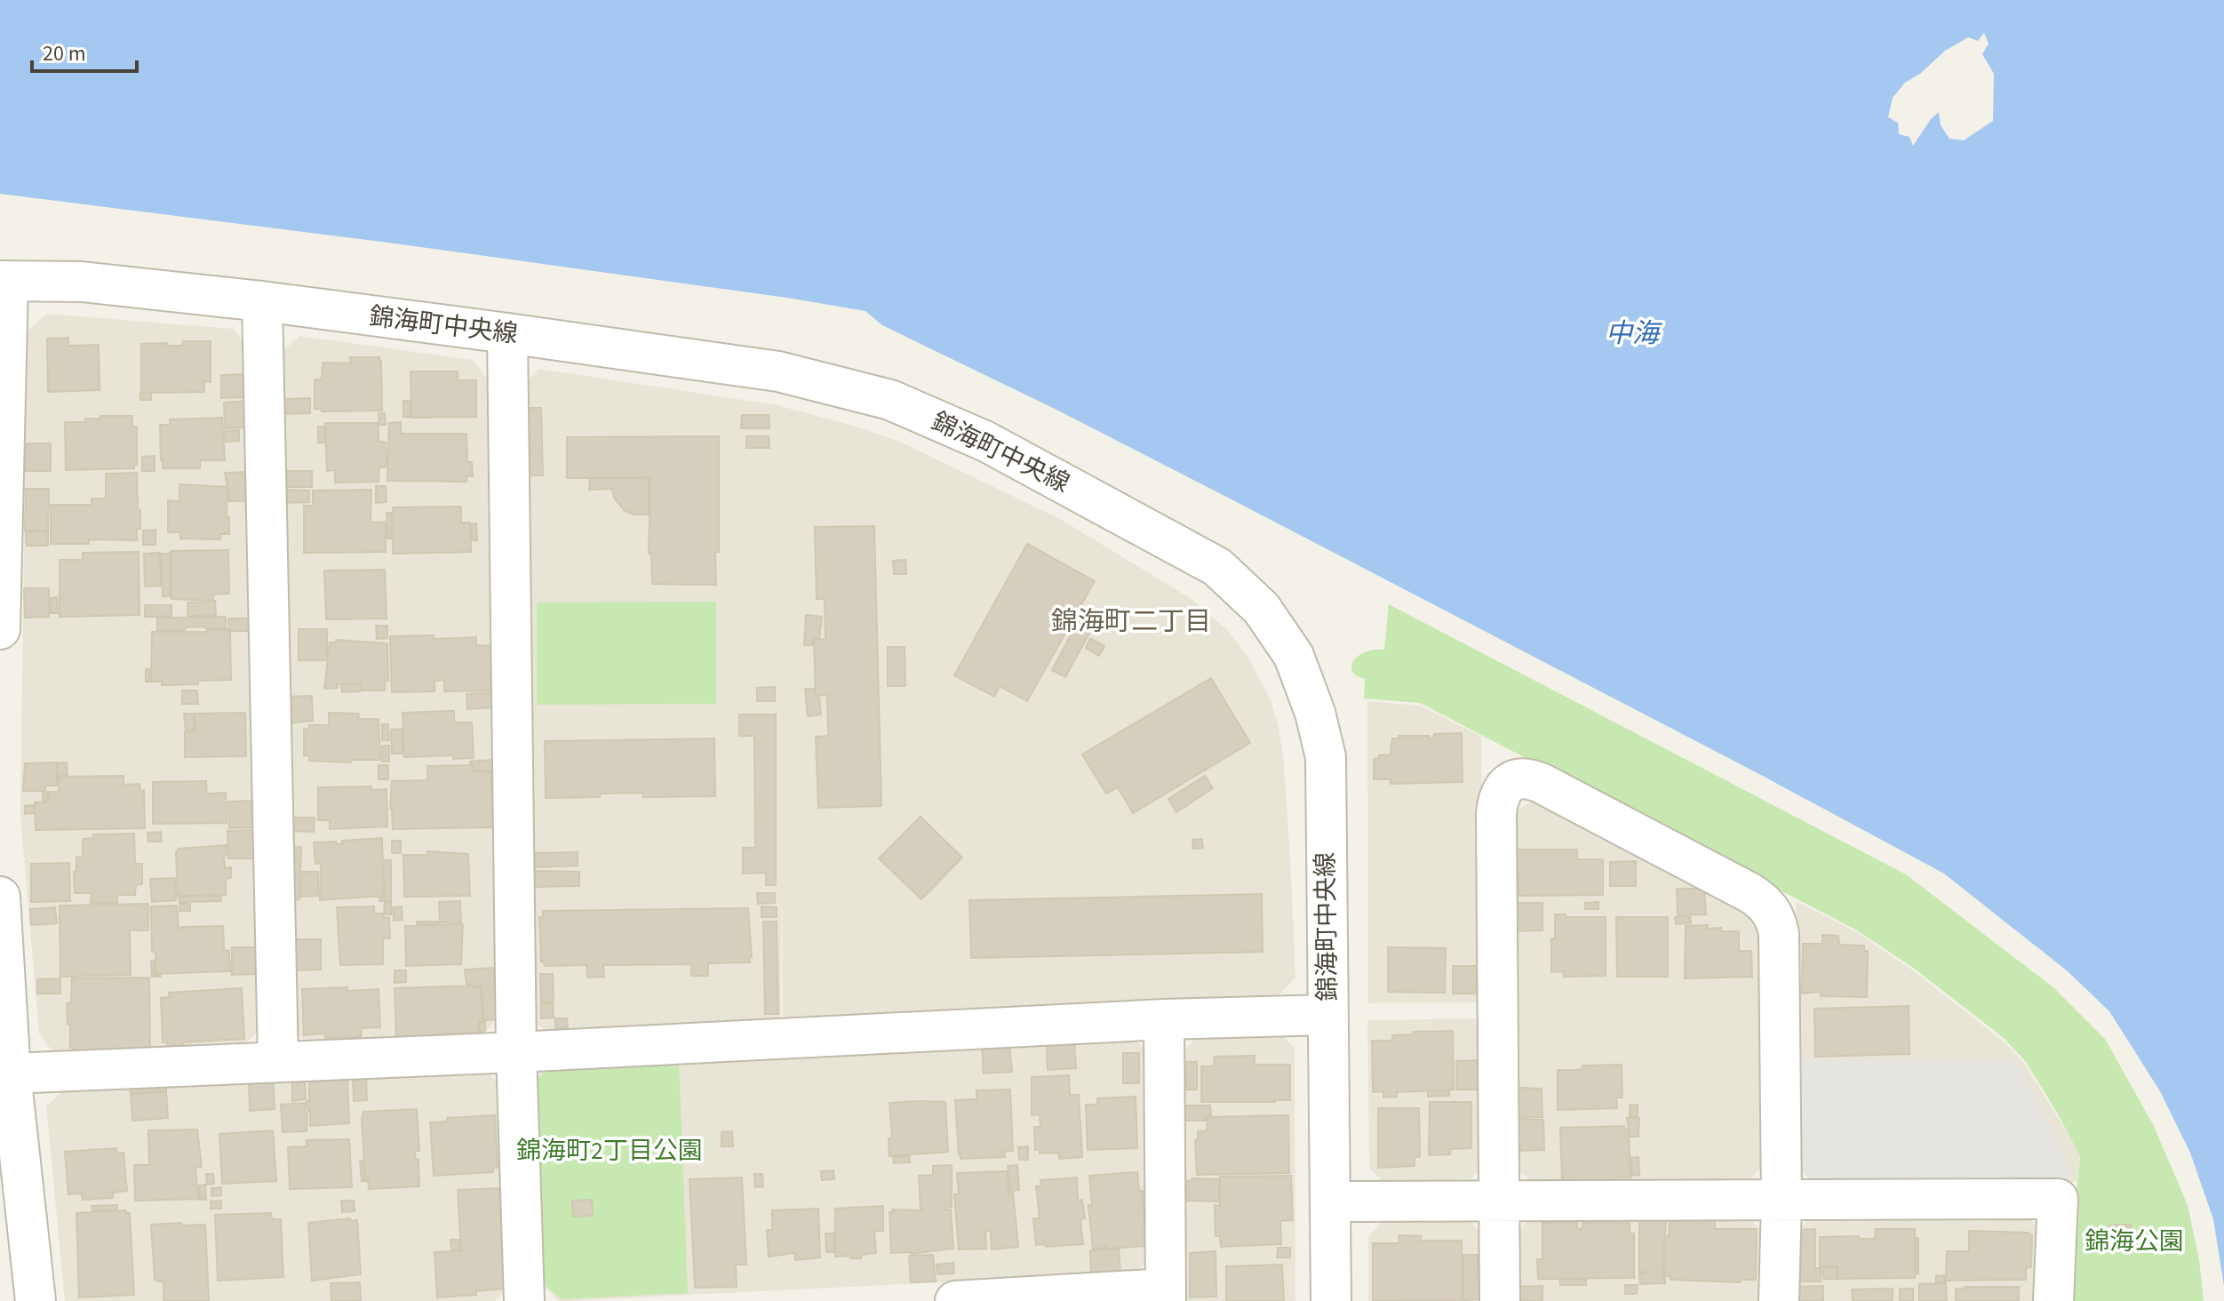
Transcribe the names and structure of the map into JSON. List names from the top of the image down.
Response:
{
  "streets": {
    "street": ["錦海町中央線"]
  },
  "districts": ["錦海町二丁目"],
  "water": ["中海"],
  "parks": ["錦海町2丁目公園", "錦海公園"],
  "scale_bar": "20 m"
}
